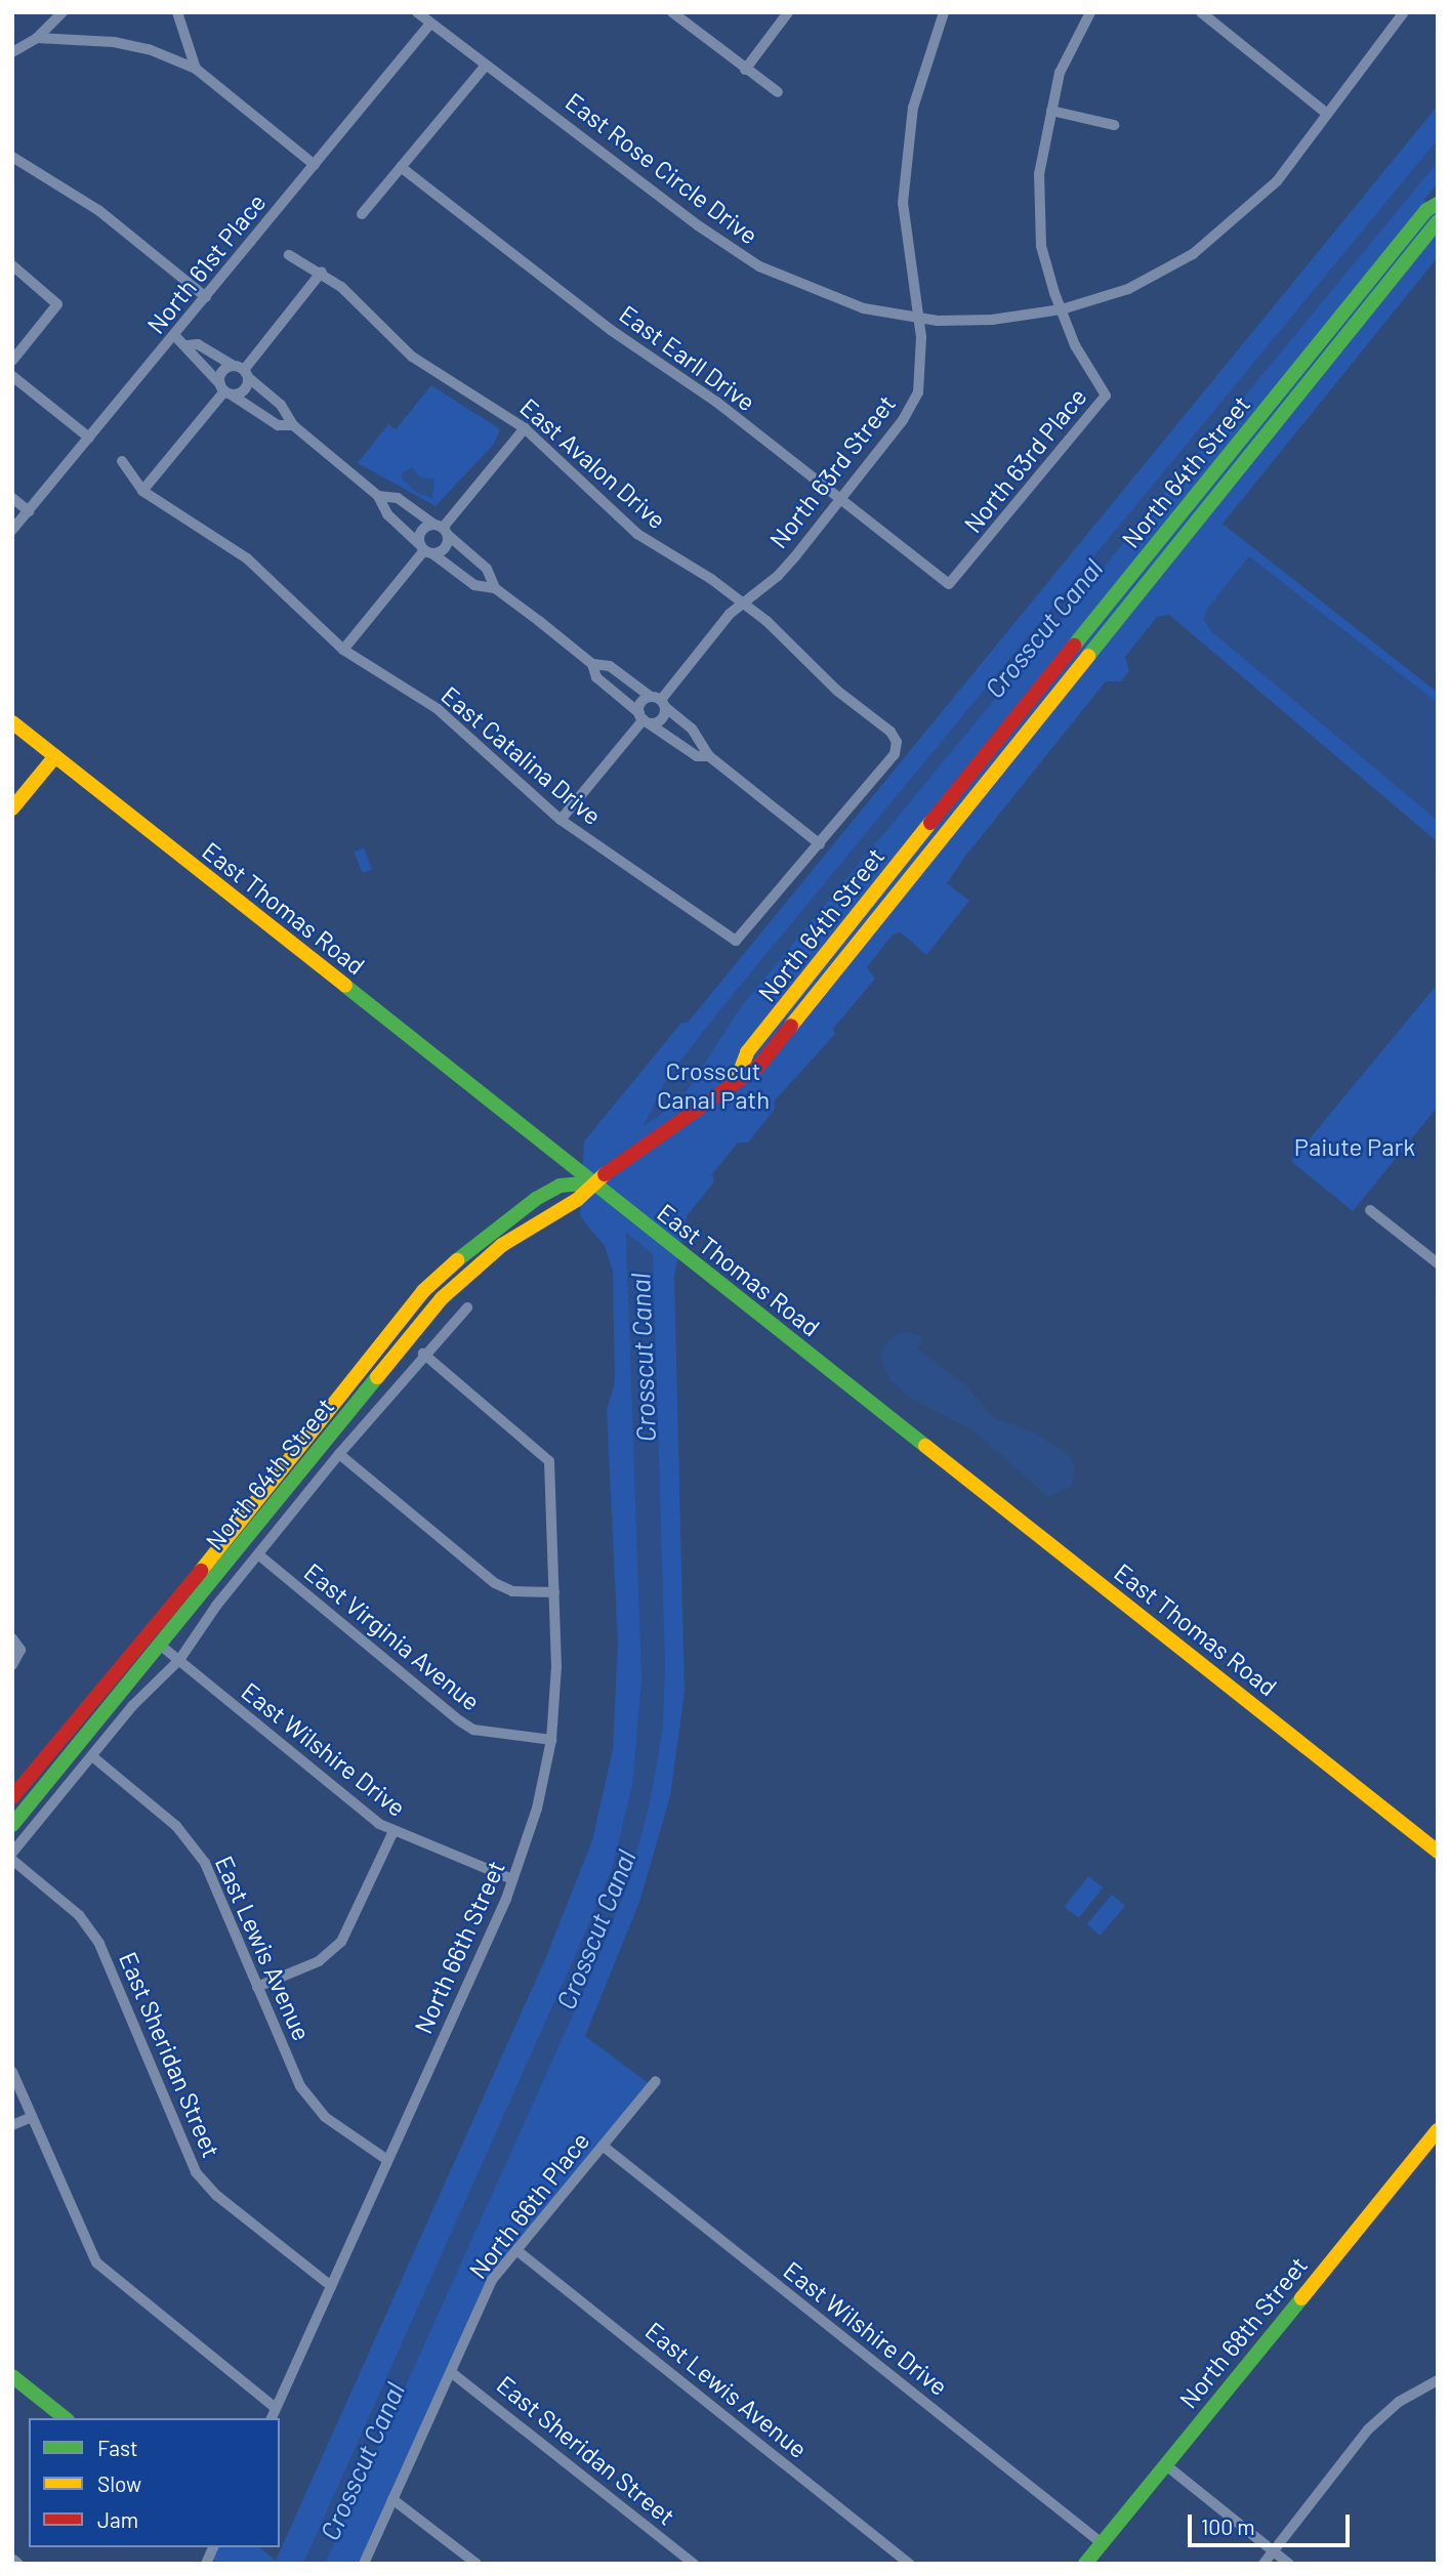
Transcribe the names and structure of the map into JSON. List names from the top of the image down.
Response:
{
  "streets": {
    "main road": ["North 64th Street", "East Thomas Road", "North 68th Street"],
    "street": [
      "East Rose Circle Drive",
      "North 61st Place",
      "East Earll Drive",
      "North 63rd Place",
      "East Avalon Drive",
      "North 63rd Street",
      "East Catalina Drive",
      "East Virginia Avenue",
      "East Wilshire Drive",
      "North 66th Street",
      "East Lewis Avenue",
      "East Sheridan Street",
      "North 66th Place"
    ]
  },
  "crossings": [
    ["East Rose Circle Drive", "North 61st Place"],
    ["East Rose Circle Drive", "North 63rd Place"],
    ["East Rose Circle Drive", "North 63rd Street"],
    ["East Earll Drive", "North 63rd Place"],
    ["East Earll Drive", "North 63rd Street"],
    ["East Avalon Drive", "North 63rd Street"],
    ["East Avalon Drive", "North 64th Street"],
    ["North 64th Street", "East Catalina Drive"],
    ["North 64th Street", "East Thomas Road"],
    ["North 64th Street", "East Virginia Avenue"],
    ["North 64th Street", "East Wilshire Drive"],
    ["North 64th Street", "North 66th Street"],
    ["North 64th Street", "East Lewis Avenue"],
    ["East Virginia Avenue", "North 66th Street"],
    ["East Wilshire Drive", "North 66th Street"],
    ["East Wilshire Drive", "North 66th Place"],
    ["East Wilshire Drive", "North 68th Street"],
    ["North 66th Street", "East Lewis Avenue"],
    ["North 66th Street", "East Sheridan Street"],
    ["East Lewis Avenue", "North 66th Place"],
    ["East Sheridan Street", "North 66th Place"]
  ],
  "water": ["Crosscut Canal"],
  "parks": ["Crosscut Canal Path", "Paiute Park"],
  "legend": ["Fast", "Slow", "Jam"],
  "scale_bar": "100 m"
}
